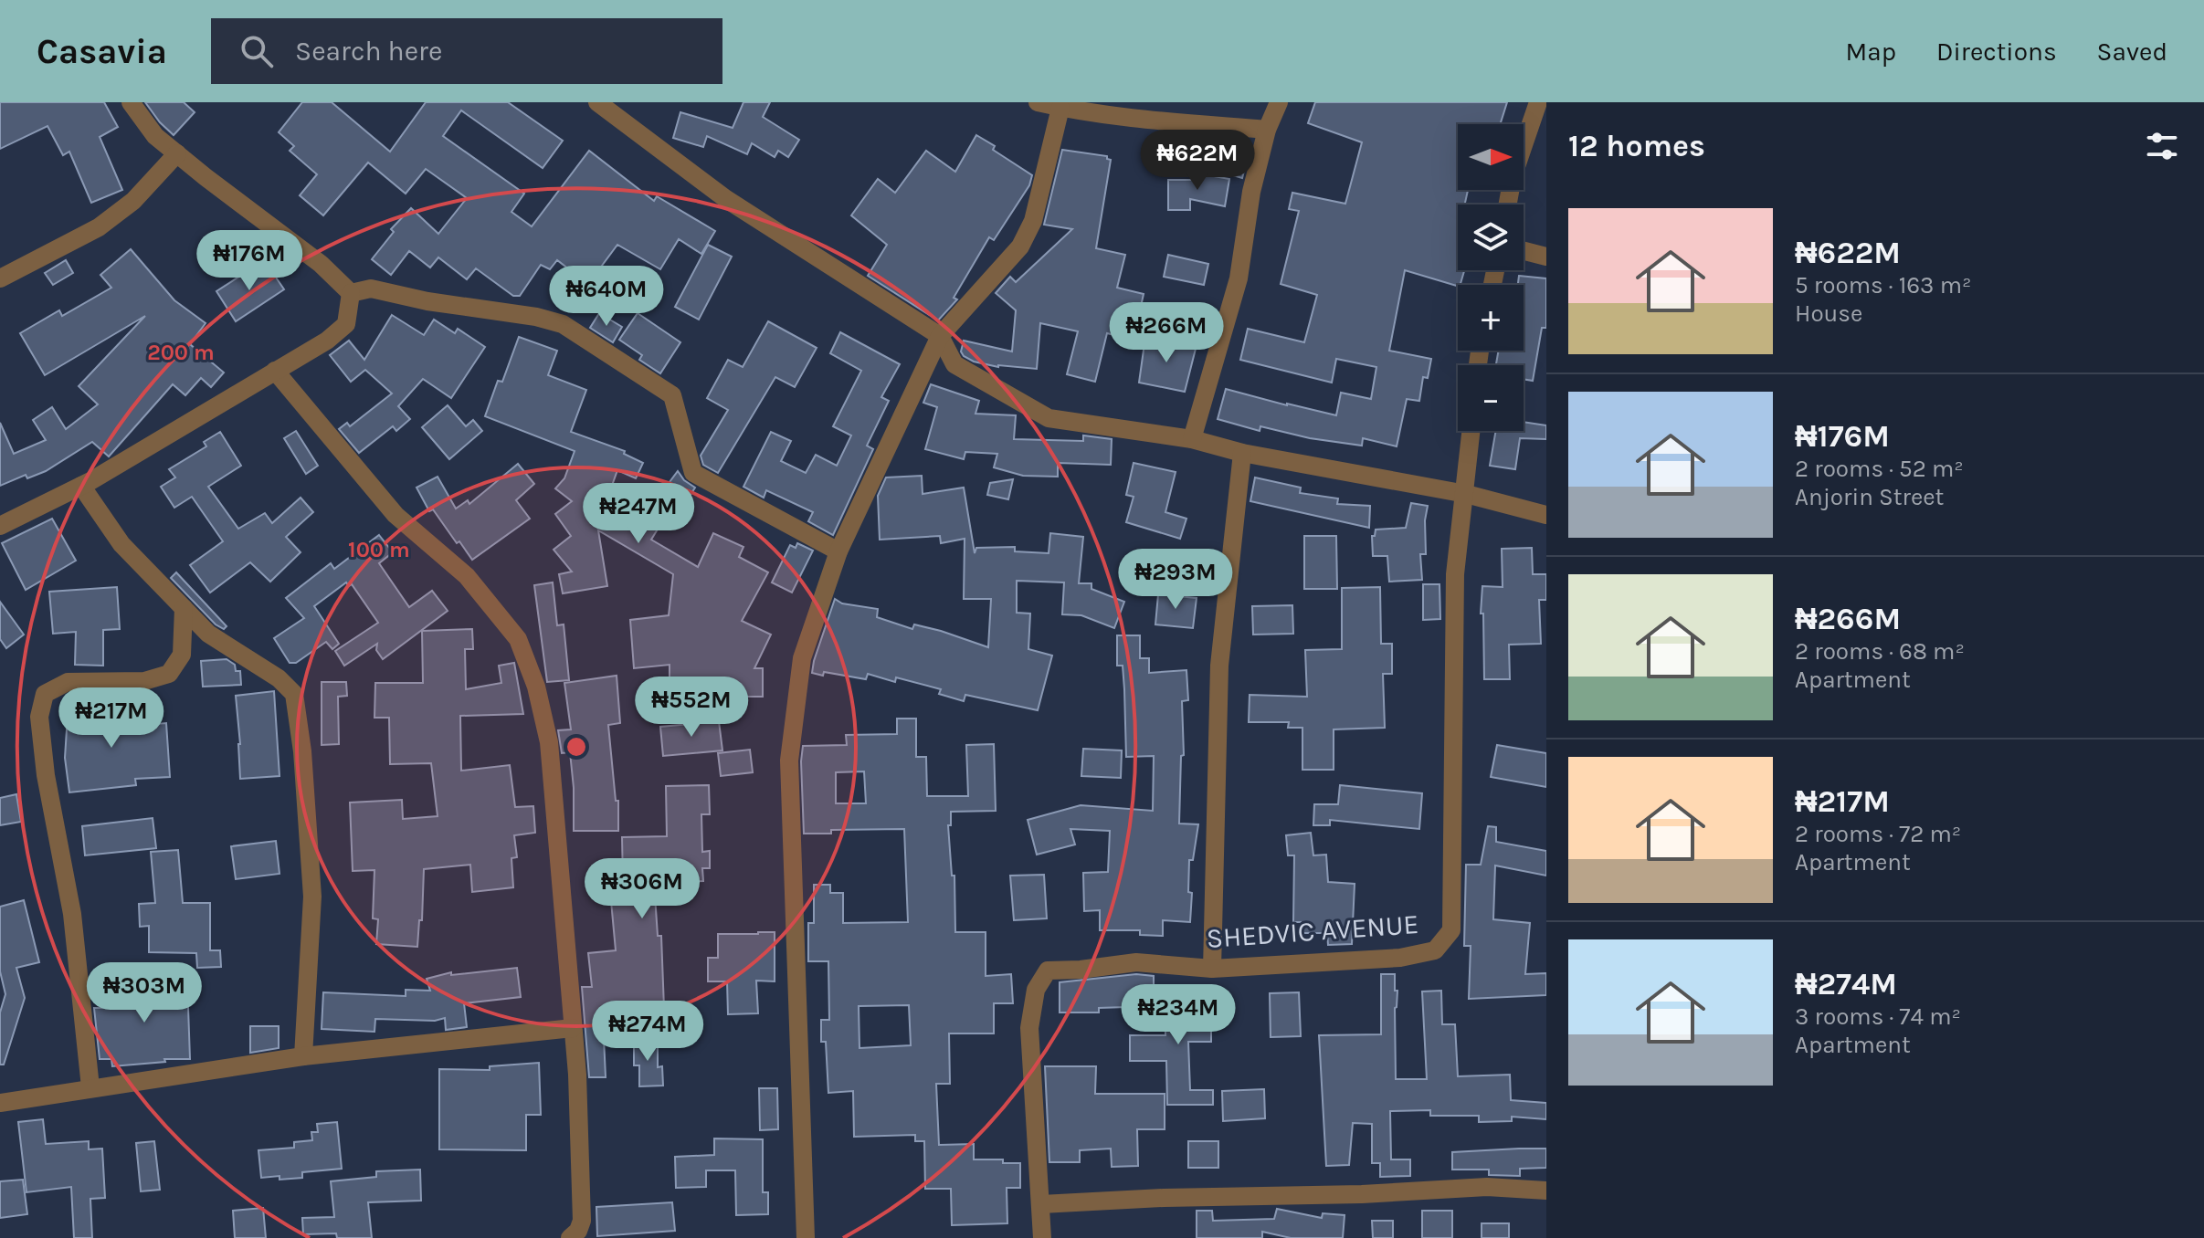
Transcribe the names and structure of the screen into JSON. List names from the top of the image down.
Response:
{
  "streets": {
    "street": ["SHEDVIC AVENUE"]
  },
  "north": "right",
  "page": {
    "header": "Casavia",
    "search": "Search here",
    "nav": ["Map", "Directions", "Saved"],
    "heading": "12 homes",
    "map_buttons": ["+", "−"],
    "price": [
      "₦622M",
      "₦176M",
      "₦640M",
      "₦266M",
      "₦247M",
      "₦293M",
      "₦552M",
      "₦217M",
      "₦306M",
      "₦303M",
      "₦234M",
      "₦274M"
    ],
    "list": [
      {
        "name": "₦622M",
        "note": "5 rooms · 163 m² · House"
      },
      {
        "name": "₦176M",
        "note": "2 rooms · 52 m² · Anjorin Street"
      },
      {
        "name": "₦266M",
        "note": "2 rooms · 68 m² · Apartment"
      },
      {
        "name": "₦217M",
        "note": "2 rooms · 72 m² · Apartment"
      },
      {
        "name": "₦274M",
        "note": "3 rooms · 74 m² · Apartment"
      }
    ]
  },
  "rings": ["200 m", "100 m"]
}
